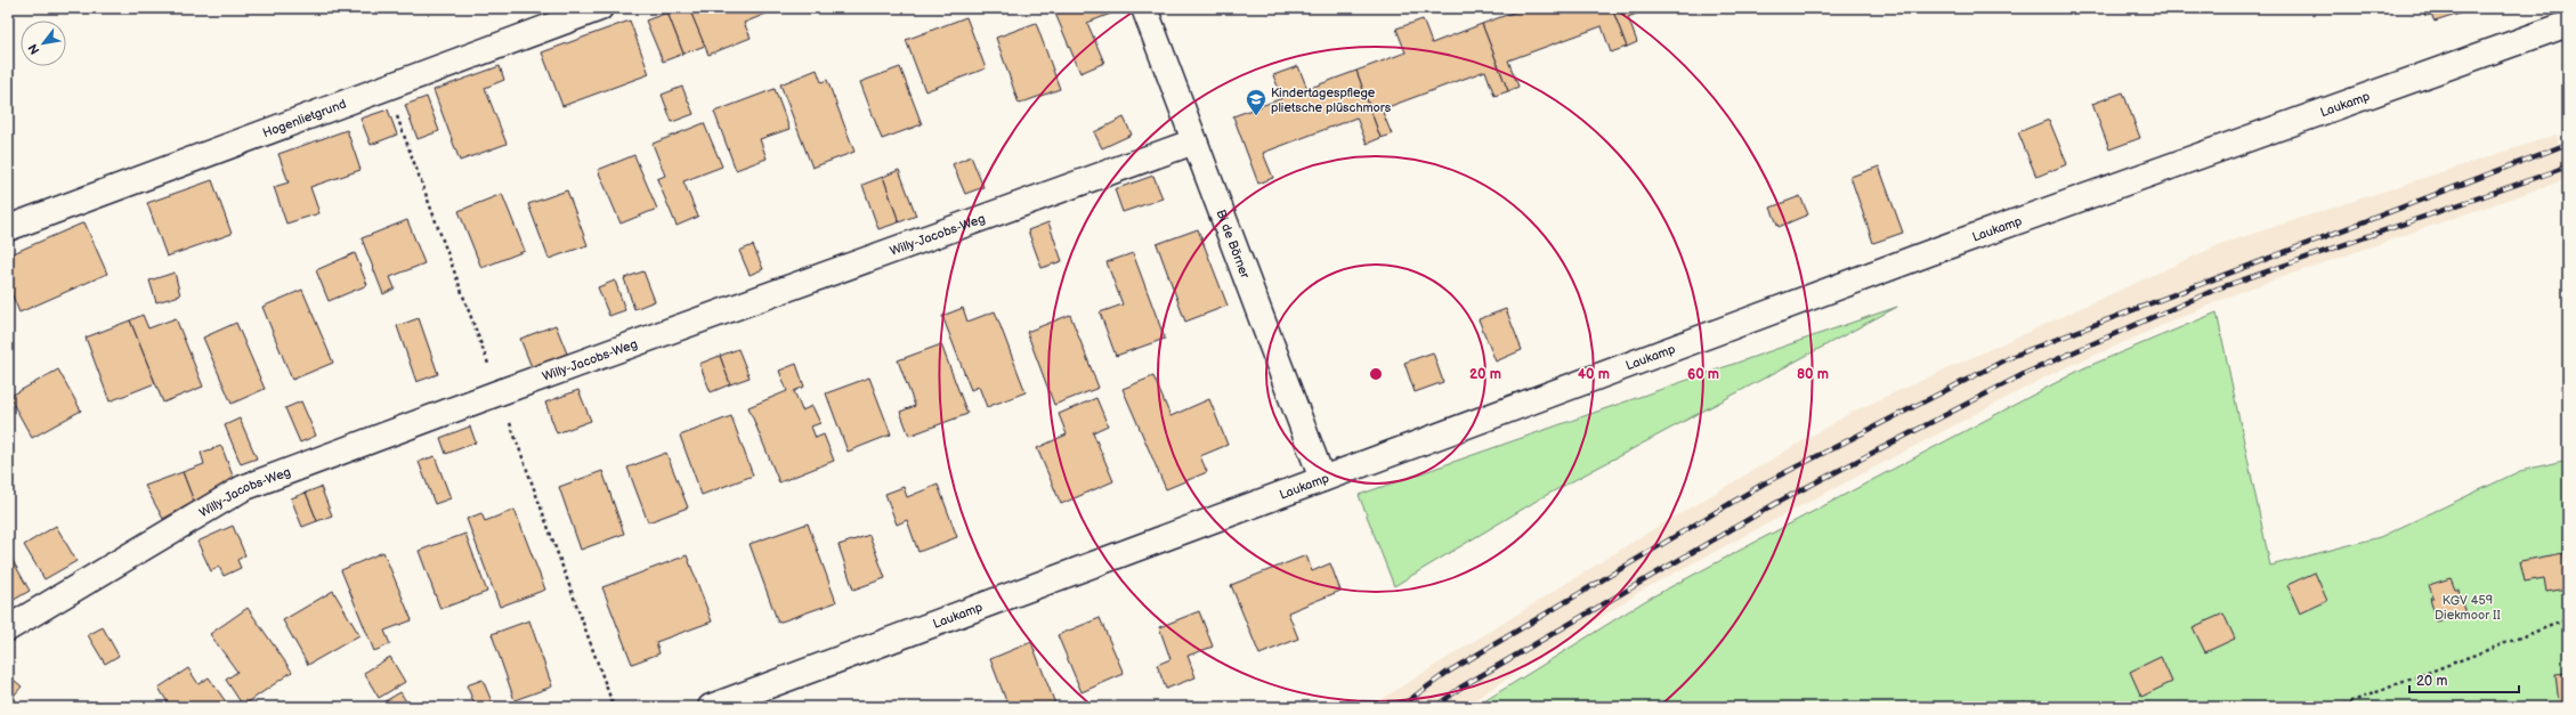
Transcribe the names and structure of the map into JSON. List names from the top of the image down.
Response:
{
  "streets": {
    "street": [
      "Laukamp",
      "Hogenlietgrund",
      "Willy-Jacobs-Weg",
      "Bi de Börner"
    ]
  },
  "crossings": [
    ["Laukamp", "Bi de Börner"],
    ["Willy-Jacobs-Weg", "Bi de Börner"]
  ],
  "parks": ["KGV 459 Diekmoor II"],
  "places": {
    "school or university": ["Kindertagespflege plietsche plüschmors"]
  },
  "scale_bar": "20 m",
  "north": "bottom left",
  "rings": [
    "20 m",
    "40 m",
    "60 m",
    "80 m"
  ]
}
